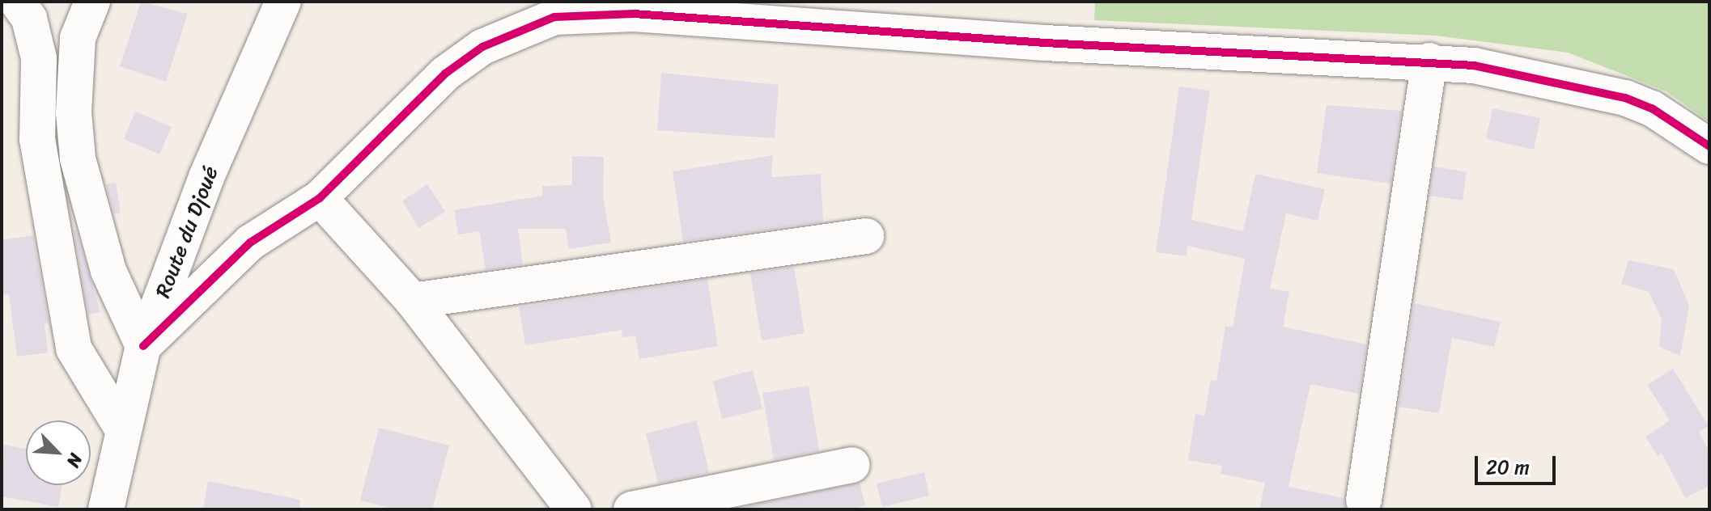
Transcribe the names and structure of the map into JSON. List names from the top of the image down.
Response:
{
  "streets": {
    "street": ["Route du Djoué"]
  },
  "scale_bar": "20 m",
  "north": "bottom right"
}
